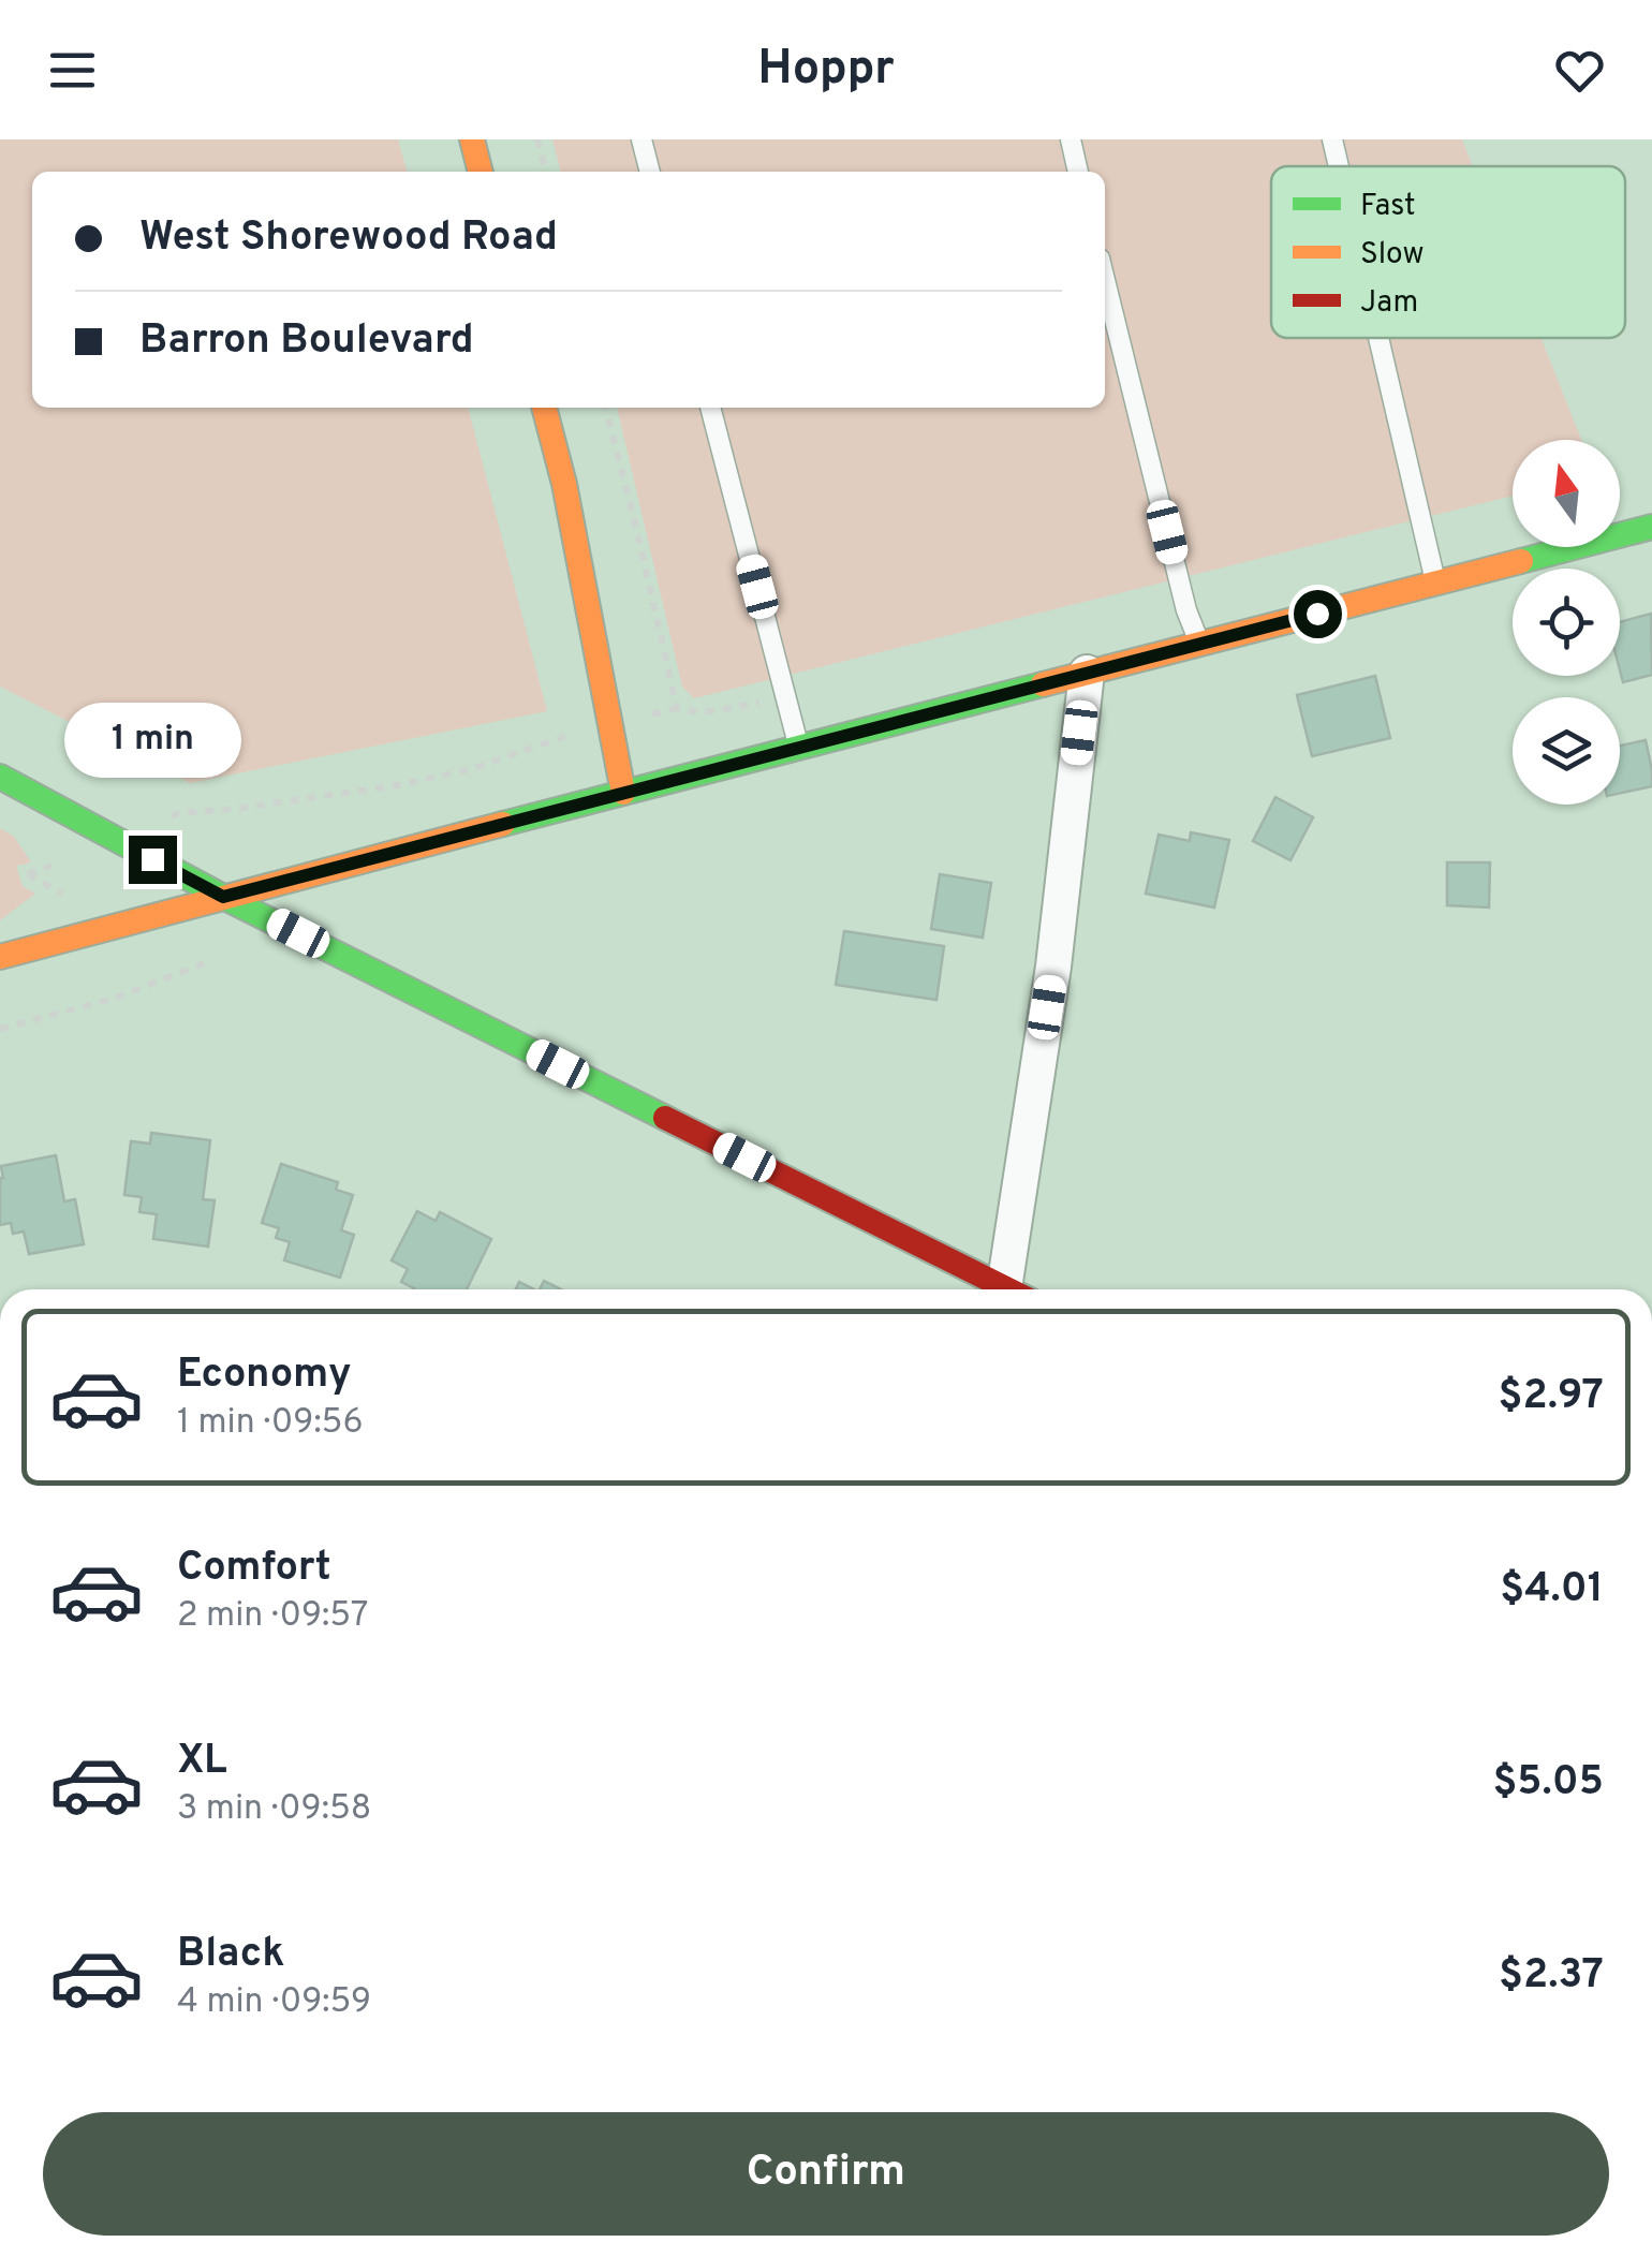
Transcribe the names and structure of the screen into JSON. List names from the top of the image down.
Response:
{
  "legend": ["Fast", "Slow", "Jam"],
  "north": "top",
  "page": {
    "header": "Hoppr",
    "banner": ["West Shorewood Road", "Barron Boulevard"],
    "bubble": "1 min",
    "list": [
      {
        "name": "Economy",
        "note": "1 min · 09:56",
        "value": "$2.97"
      },
      {
        "name": "Comfort",
        "note": "2 min · 09:57",
        "value": "$4.01"
      },
      {
        "name": "XL",
        "note": "3 min · 09:58",
        "value": "$5.05"
      },
      {
        "name": "Black",
        "note": "4 min · 09:59",
        "value": "$2.37"
      }
    ],
    "buttons": "Confirm"
  }
}
